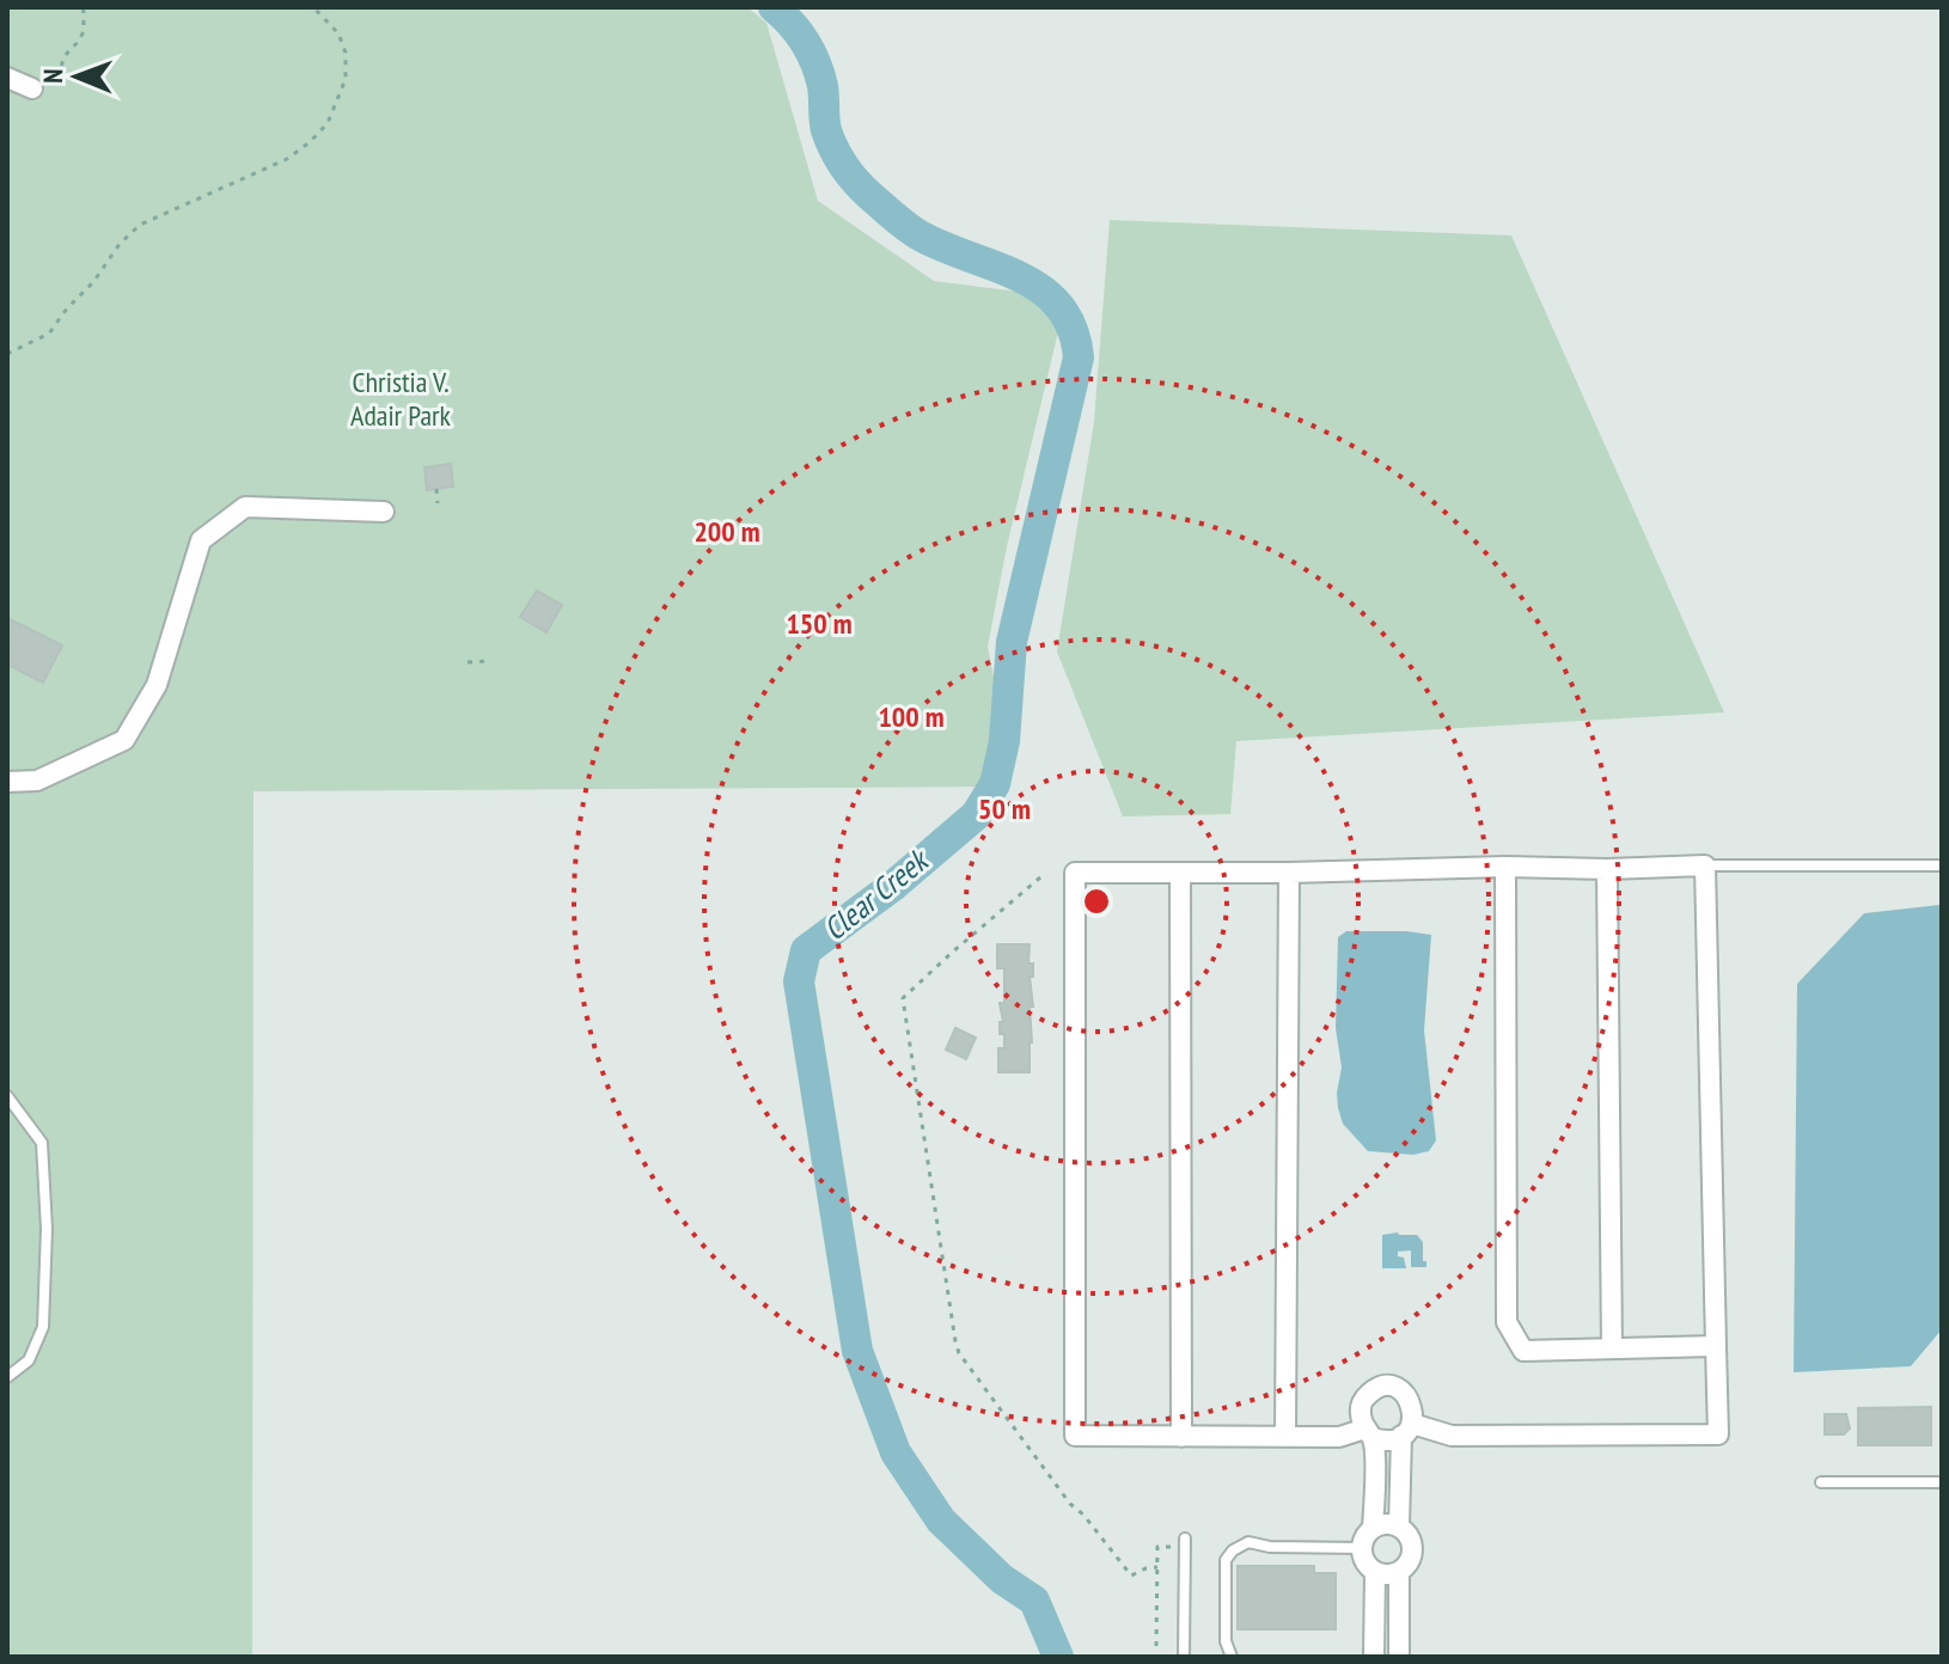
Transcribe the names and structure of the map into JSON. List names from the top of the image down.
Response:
{
  "water": ["Clear Creek"],
  "parks": ["Christia V. Adair Park"],
  "north": "left",
  "rings": [
    "200 m",
    "150 m",
    "100 m",
    "50 m"
  ]
}
